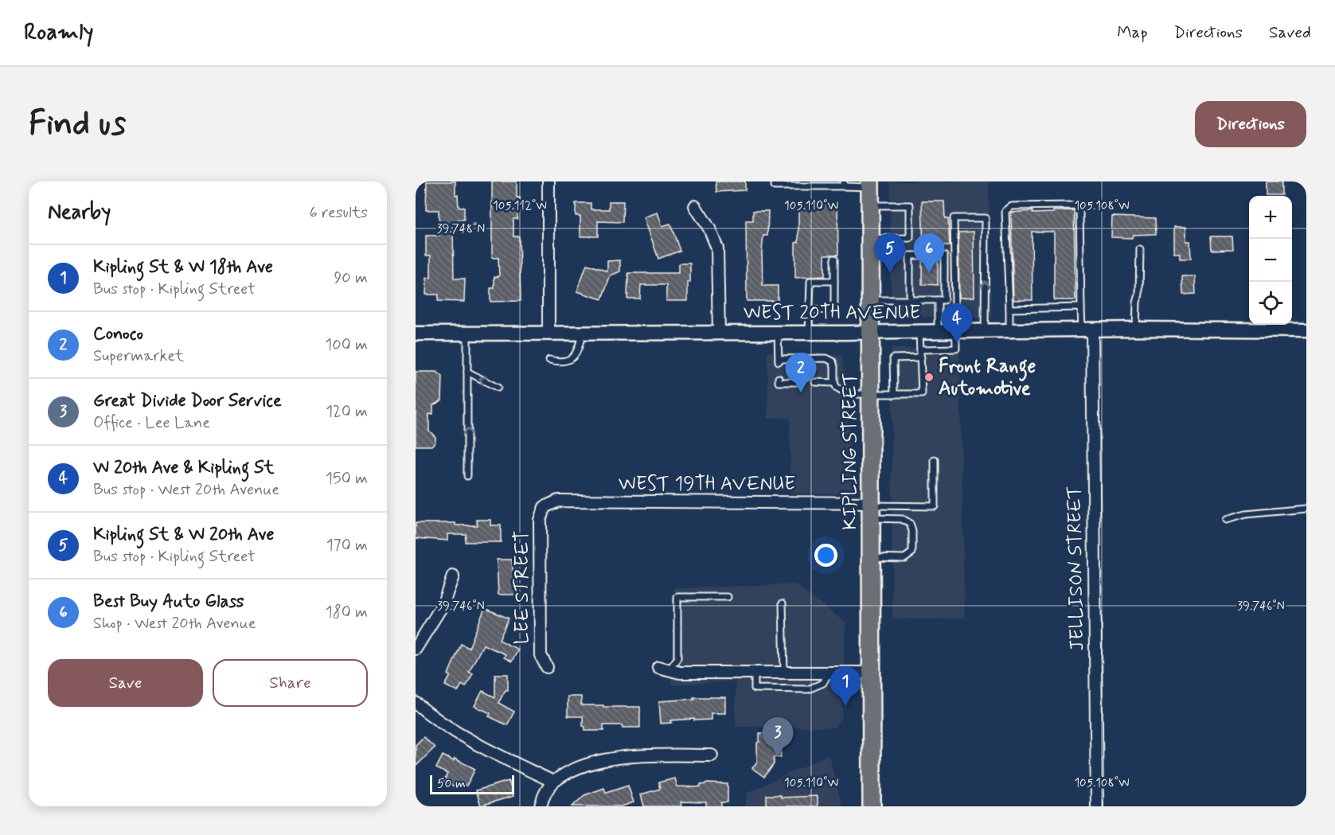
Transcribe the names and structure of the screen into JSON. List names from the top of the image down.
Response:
{
  "streets": {
    "main road": ["KIPLING STREET"],
    "street": [
      "WEST 20TH AVENUE",
      "WEST 19TH AVENUE",
      "JELLISON STREET",
      "LEE STREET"
    ]
  },
  "crossings": [
    ["WEST 20TH AVENUE", "KIPLING STREET"],
    ["WEST 20TH AVENUE", "JELLISON STREET"],
    ["KIPLING STREET", "WEST 19TH AVENUE"],
    ["WEST 19TH AVENUE", "LEE STREET"]
  ],
  "places": ["Front Range Automotive"],
  "scale_bar": "50 m",
  "page": {
    "header": "Roamly",
    "nav": ["Map", "Directions", "Saved"],
    "buttons": [
      "Directions",
      ["Save", "Share"]
    ],
    "title": "Find us",
    "heading": ["Nearby", "6 results"],
    "map_buttons": ["+", "−"],
    "pins": [
      "5",
      "6",
      "4",
      "2",
      "1",
      "3"
    ],
    "list": [
      {
        "mark": "1",
        "name": "Kipling St & W 18th Ave",
        "note": "Bus stop · Kipling Street",
        "value": "90 m"
      },
      {
        "mark": "2",
        "name": "Conoco",
        "note": "Supermarket",
        "value": "100 m"
      },
      {
        "mark": "3",
        "name": "Great Divide Door Service",
        "note": "Office · Lee Lane",
        "value": "120 m"
      },
      {
        "mark": "4",
        "name": "W 20th Ave & Kipling St",
        "note": "Bus stop · West 20th Avenue",
        "value": "150 m"
      },
      {
        "mark": "5",
        "name": "Kipling St & W 20th Ave",
        "note": "Bus stop · Kipling Street",
        "value": "170 m"
      },
      {
        "mark": "6",
        "name": "Best Buy Auto Glass",
        "note": "Shop · West 20th Avenue",
        "value": "180 m"
      }
    ],
    "scale": "50 m"
  },
  "coordinates": [
    "105.112°W",
    "105.110°W",
    "105.108°W",
    "39.748°N",
    "39.746°N"
  ]
}
